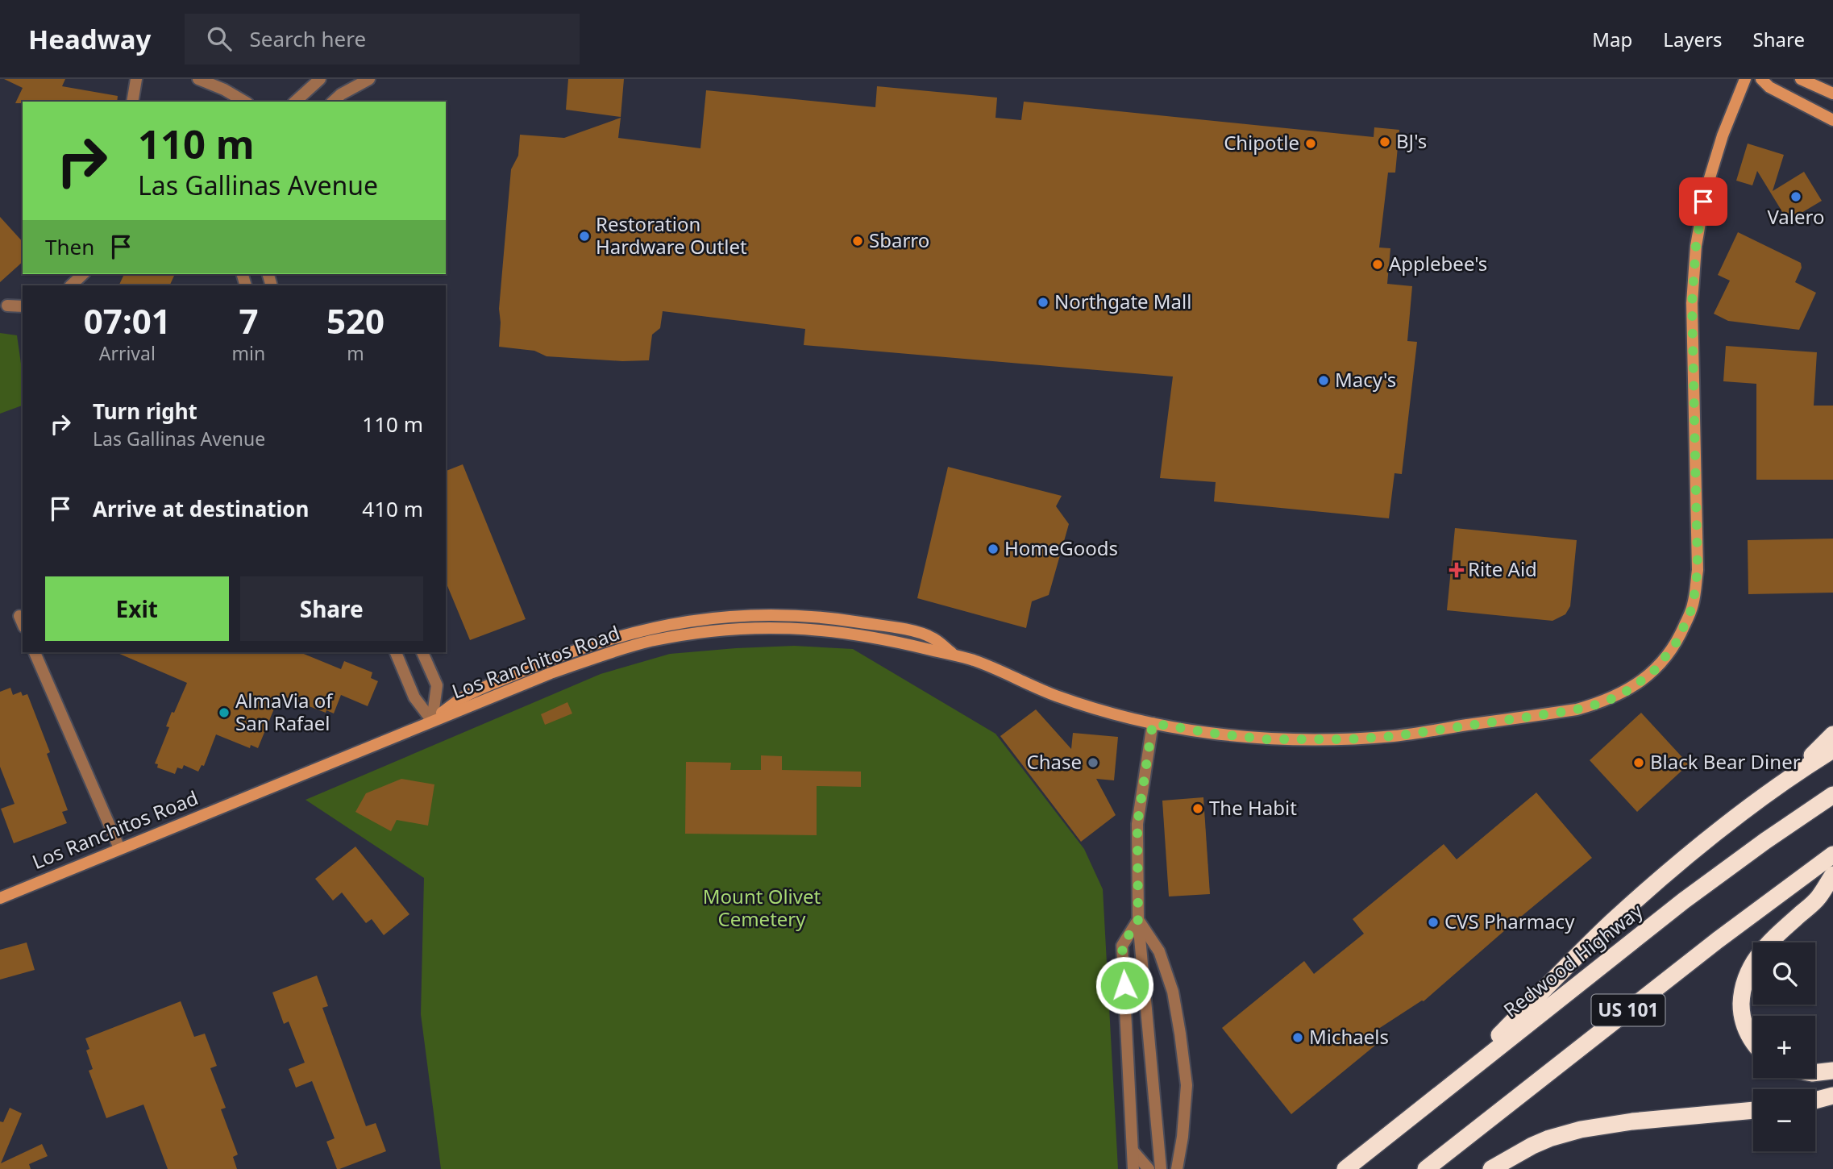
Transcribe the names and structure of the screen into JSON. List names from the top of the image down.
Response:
{
  "streets": {
    "highway": ["Redwood Highway", "US 101"],
    "main road": ["Los Ranchitos Road"]
  },
  "parks": ["Mount Olivet Cemetery"],
  "places": {
    "other": [
      "BJ's",
      "Chipotle",
      "Valero",
      "Restoration Hardware Outlet",
      "Sbarro",
      "Applebee's",
      "Northgate Mall",
      "Macy's",
      "HomeGoods",
      "AlmaVia of San Rafael",
      "Chase",
      "Black Bear Diner",
      "The Habit",
      "CVS Pharmacy",
      "Michaels"
    ],
    "health": ["Rite Aid"]
  },
  "page": {
    "header": "Headway",
    "search": "Search here",
    "nav": ["Map", "Layers", "Share"],
    "turn": ["110 m", "Las Gallinas Avenue"],
    "then": "Then",
    "eta": [
      "07:01",
      "Arrival",
      "7",
      "min",
      "520",
      "m"
    ],
    "list": [
      {
        "name": "Turn right",
        "note": "Las Gallinas Avenue",
        "value": "110 m"
      },
      {
        "name": "Arrive at destination",
        "value": "410 m"
      }
    ],
    "buttons": ["Exit", "Share"],
    "map_buttons": ["+", "−"]
  }
}
